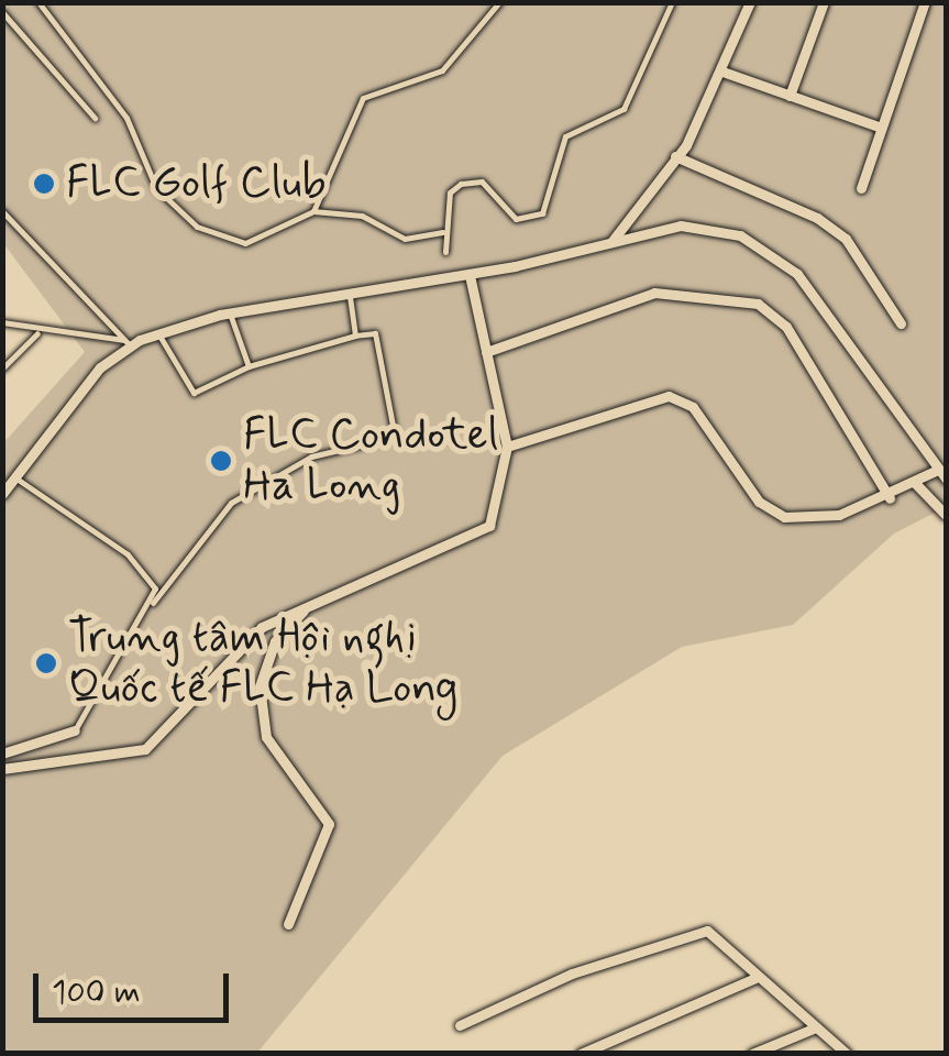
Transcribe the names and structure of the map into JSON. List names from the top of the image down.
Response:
{
  "places": ["FLC Golf Club", "FLC Condotel Ha Long", "Trung tâm Hội nghị Quốc tế FLC Hạ Long"],
  "scale_bar": "100 m"
}
